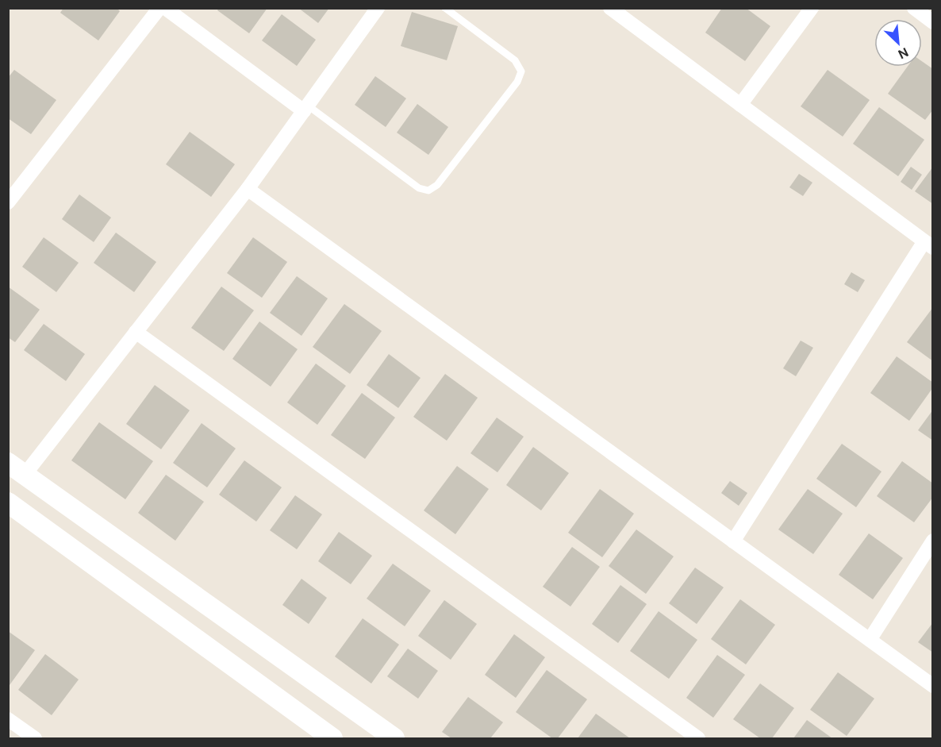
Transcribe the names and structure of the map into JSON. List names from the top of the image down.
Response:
{
  "north": "bottom right"
}
